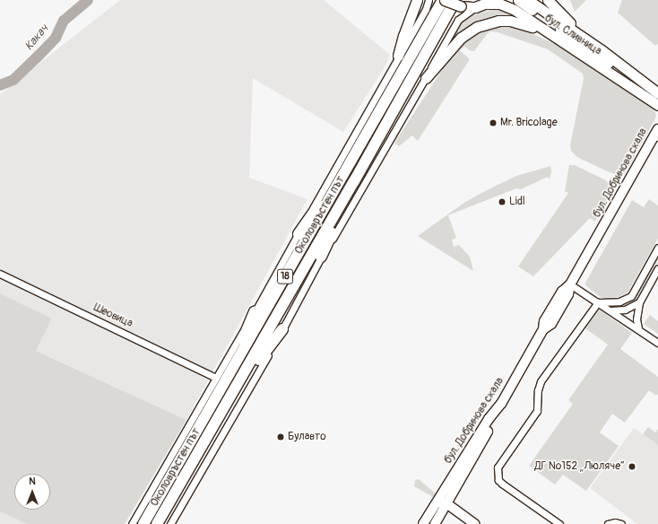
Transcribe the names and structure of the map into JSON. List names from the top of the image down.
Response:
{
  "streets": {
    "highway": ["Околовръстен път", "18"],
    "main road": ["бул. Сливница", "бул. Добринова скала"],
    "street": ["Шеовица"]
  },
  "crossings": [
    ["Околовръстен път", "Шеовица"]
  ],
  "water": ["Какач"],
  "places": [
    "Mr. Bricolage",
    "Lidl",
    "Булавто",
    "ДГ №152 „Люляче“"
  ],
  "north": "top"
}
